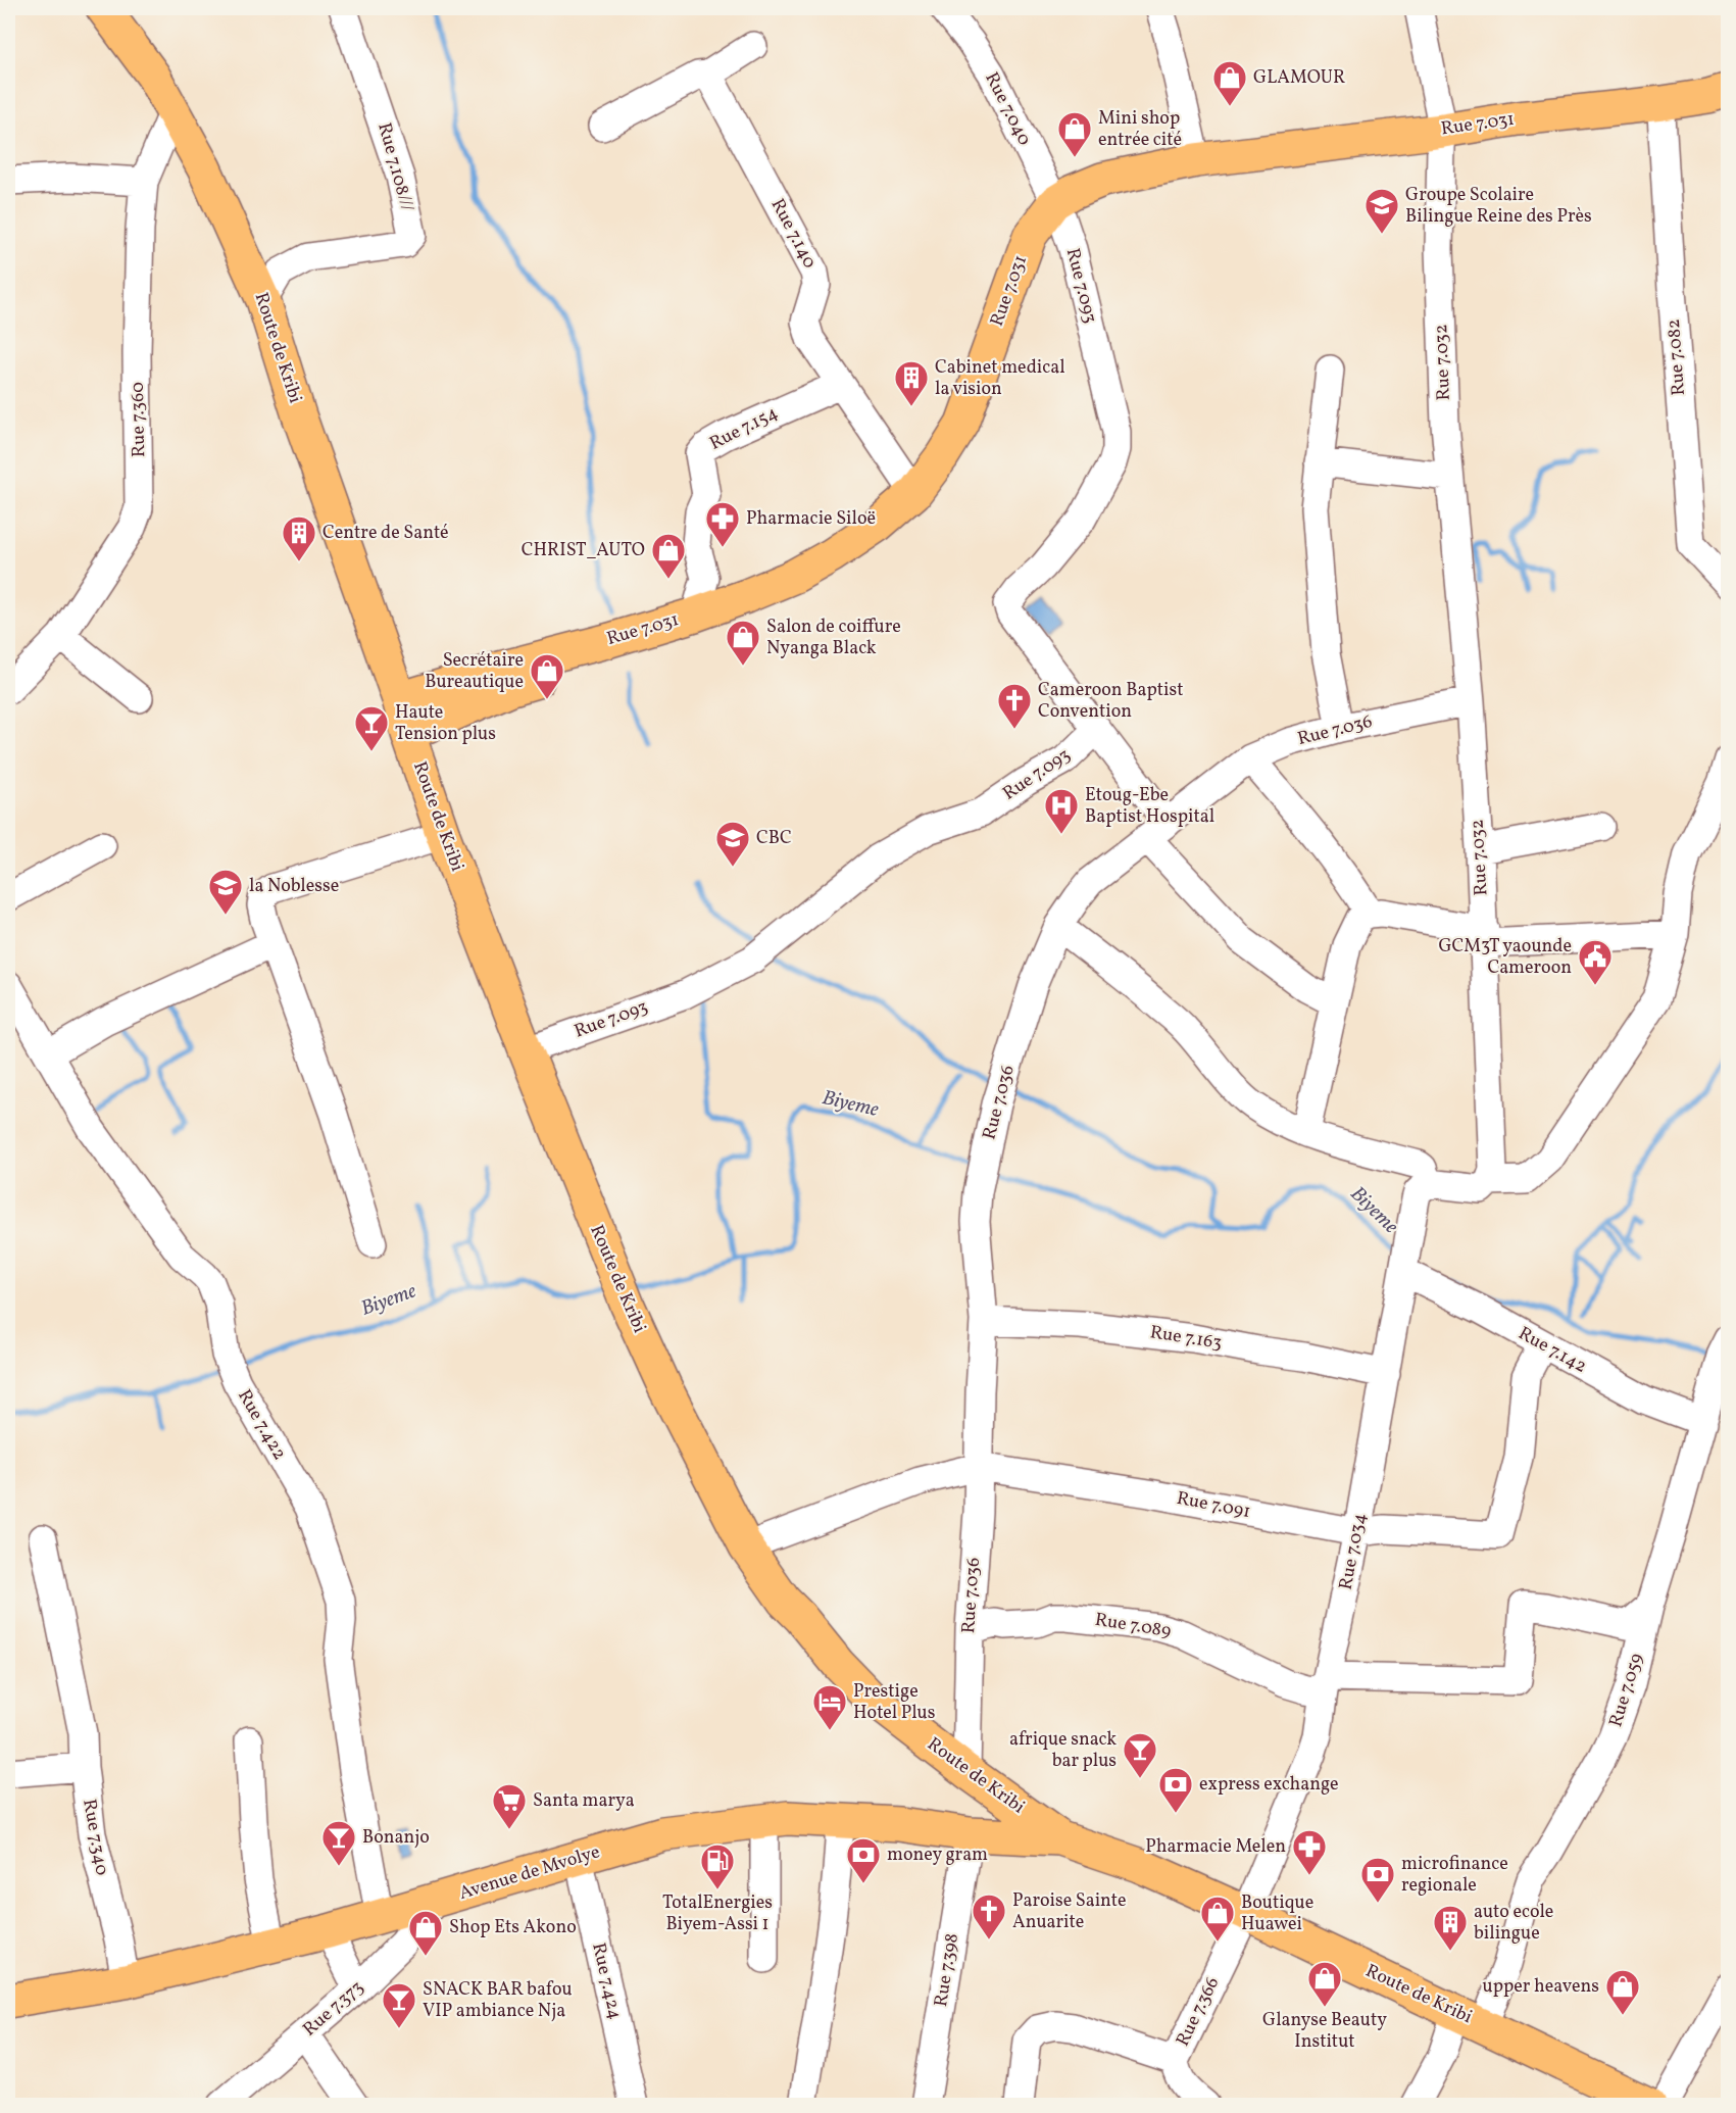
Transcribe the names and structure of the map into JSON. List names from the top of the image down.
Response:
{
  "streets": {
    "main road": ["Rue 7.031", "Route de Kribi", "Avenue de Mvolye"],
    "street": [
      "Rue 7.040",
      "Rue 7.108///",
      "Rue 7.140",
      "Rue 7.093",
      "Rue 7.082",
      "Rue 7.032",
      "Rue 7.360",
      "Rue 7.154",
      "Rue 7.036",
      "Rue 7.163",
      "Rue 7.142",
      "Rue 7.422",
      "Rue 7.091",
      "Rue 7.034",
      "Rue 7.089",
      "Rue 7.059",
      "Rue 7.340",
      "Rue 7.398",
      "Rue 7.424",
      "Rue 7.373",
      "Rue 7.366"
    ]
  },
  "crossings": [
    ["Rue 7.040", "Rue 7.031"],
    ["Rue 7.040", "Rue 7.093"],
    ["Rue 7.031", "Rue 7.140"],
    ["Rue 7.031", "Rue 7.093"],
    ["Rue 7.031", "Route de Kribi"],
    ["Rue 7.031", "Rue 7.082"],
    ["Rue 7.031", "Rue 7.032"],
    ["Rue 7.031", "Rue 7.154"],
    ["Rue 7.108///", "Route de Kribi"],
    ["Rue 7.140", "Rue 7.154"],
    ["Rue 7.093", "Route de Kribi"],
    ["Route de Kribi", "Rue 7.360"],
    ["Route de Kribi", "Rue 7.036"],
    ["Route de Kribi", "Rue 7.091"],
    ["Route de Kribi", "Rue 7.034"],
    ["Route de Kribi", "Rue 7.059"],
    ["Route de Kribi", "Avenue de Mvolye"],
    ["Route de Kribi", "Rue 7.366"],
    ["Rue 7.032", "Rue 7.036"],
    ["Rue 7.036", "Rue 7.163"],
    ["Rue 7.036", "Rue 7.091"],
    ["Rue 7.036", "Rue 7.089"],
    ["Rue 7.163", "Rue 7.034"],
    ["Rue 7.142", "Rue 7.091"],
    ["Rue 7.142", "Rue 7.034"],
    ["Rue 7.142", "Rue 7.059"],
    ["Rue 7.422", "Avenue de Mvolye"],
    ["Rue 7.091", "Rue 7.034"],
    ["Rue 7.034", "Rue 7.089"],
    ["Rue 7.034", "Rue 7.366"],
    ["Rue 7.089", "Rue 7.059"],
    ["Rue 7.340", "Avenue de Mvolye"],
    ["Avenue de Mvolye", "Rue 7.398"],
    ["Avenue de Mvolye", "Rue 7.424"],
    ["Avenue de Mvolye", "Rue 7.373"]
  ],
  "water": ["Biyeme"],
  "places": {
    "shop": [
      "GLAMOUR",
      "Mini shop entrée cité",
      "CHRIST_AUTO",
      "Salon de coiffure Nyanga Black",
      "Secrétaire Bureautique",
      "Boutique Huawei",
      "Shop Ets Akono",
      "Glanyse Beauty Institut",
      "upper heavens"
    ],
    "school or university": ["Groupe Scolaire Bilingue Reine des Près", "CBC", "la Noblesse"],
    "building": ["Cabinet medical la vision", "Centre de Santé", "auto ecole bilingue"],
    "pharmacy": ["Pharmacie Siloë", "Pharmacie Melen"],
    "church": ["Cameroon Baptist Convention", "Paroise Sainte Anuarite"],
    "bar": [
      "Haute Tension plus",
      "afrique snack bar plus",
      "Bonanjo",
      "SNACK BAR bafou VIP ambiance Nja"
    ],
    "hospital": ["Etoug-Ebe Baptist Hospital"],
    "public building": ["GCM3T yaounde Cameroon"],
    "hotel": ["Prestige Hotel Plus"],
    "bank": ["express exchange", "money gram", "microfinance regionale"],
    "supermarket": ["Santa marya"],
    "fuel station": ["TotalEnergies Biyem-Assi 1"]
  }
}
